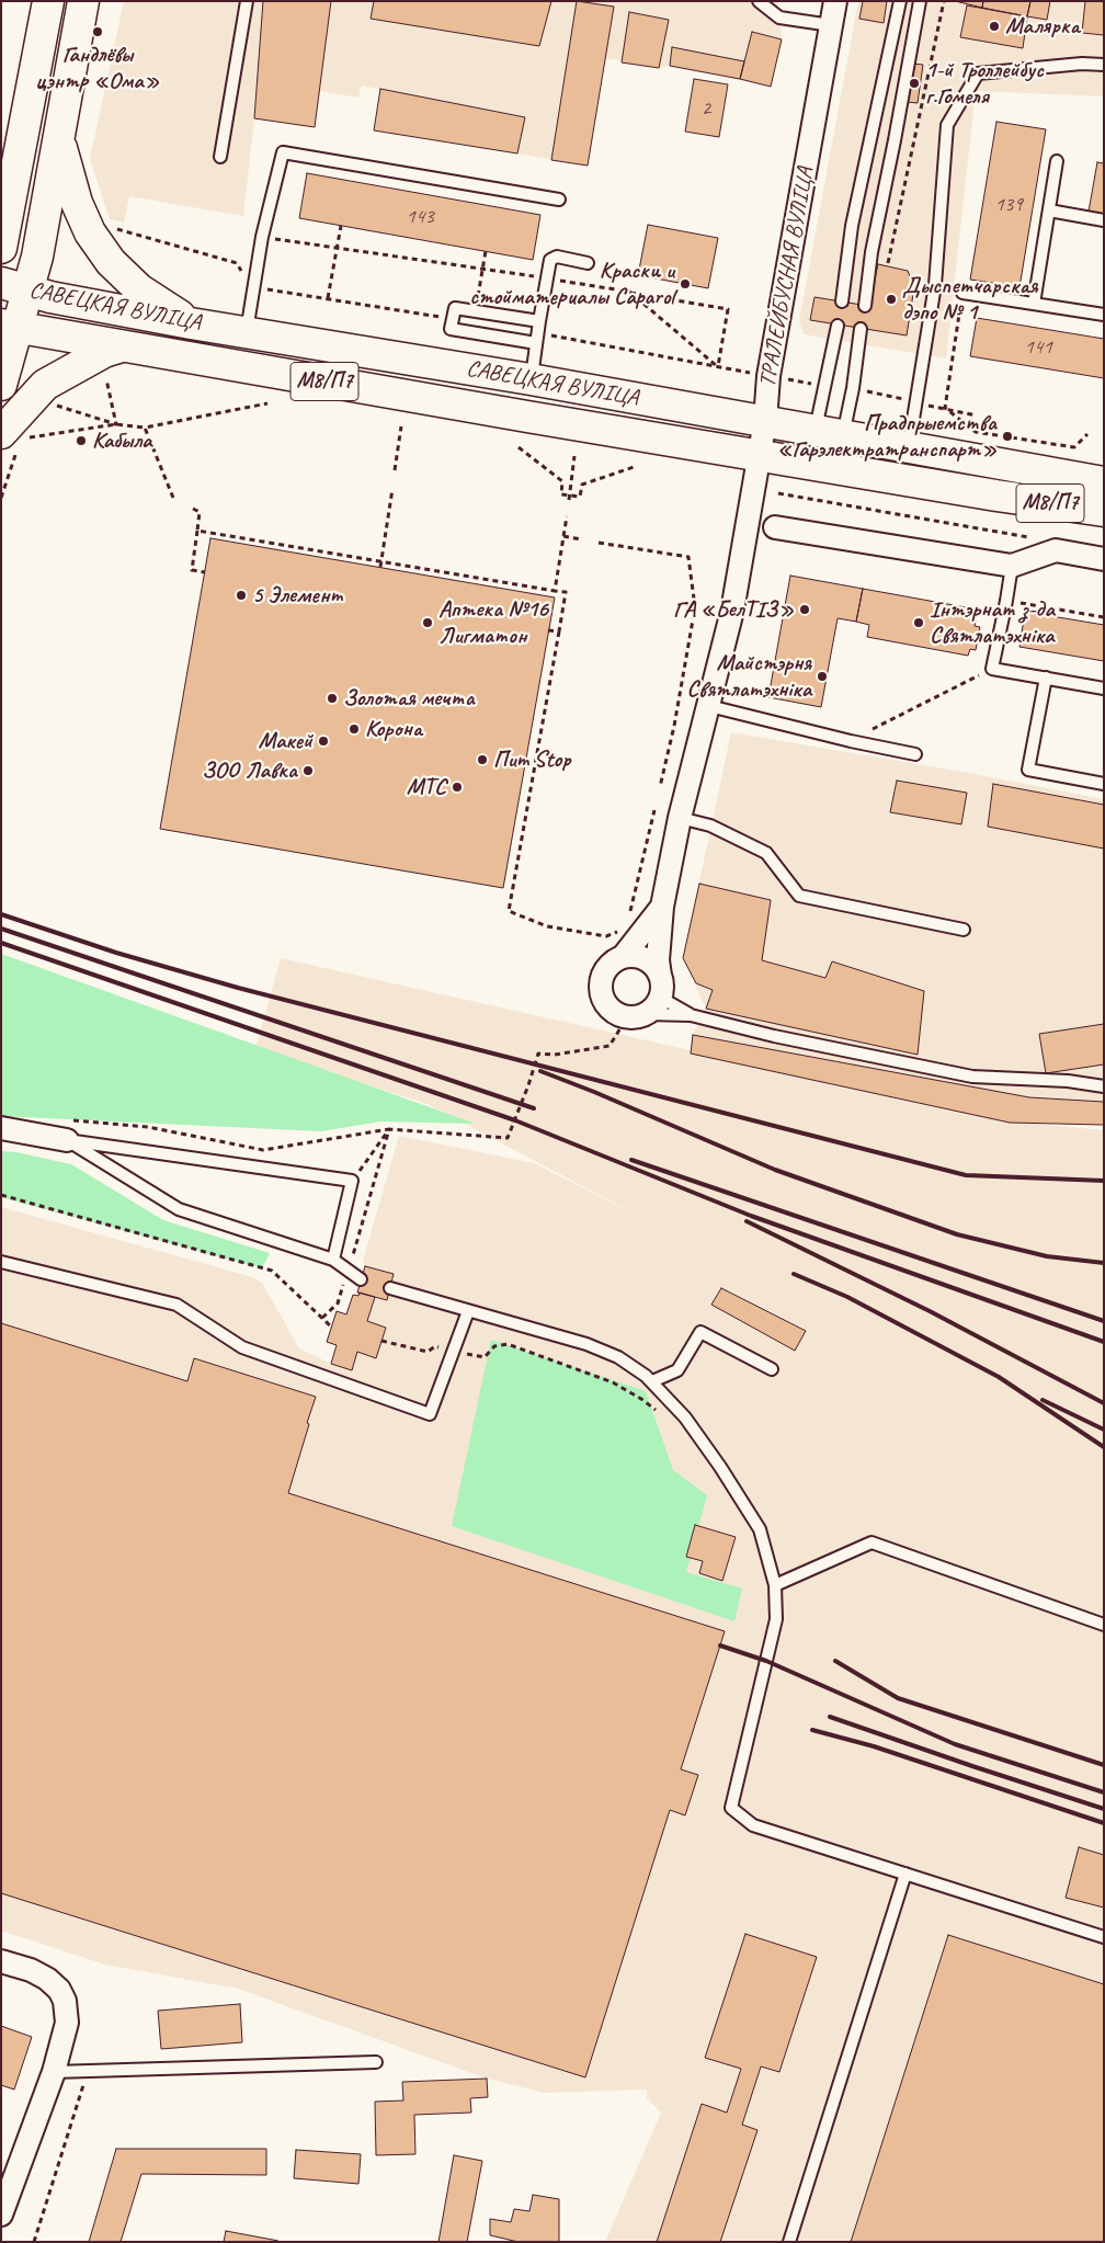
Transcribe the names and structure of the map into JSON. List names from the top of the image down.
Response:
{
  "streets": {
    "main road": ["САВЕЦКАЯ ВУЛІЦА", "М8/П7"],
    "street": ["ТРАЛЕЙБУСНАЯ ВУЛІЦА"]
  },
  "crossings": [
    ["ТРАЛЕЙБУСНАЯ ВУЛІЦА", "САВЕЦКАЯ ВУЛІЦА"]
  ],
  "places": [
    "Малярка",
    "Гандлёвы цэнтр «Ома»",
    "1-й Троллейбус г.Гомеля",
    "Краски и стойматериалы Сaparol",
    "Дыспетчарская дэпо № 1",
    "Прадпрыемства «Гарэлектратранспарт»",
    "Кабыла",
    "5 Элемент",
    "ГА «БелТІЗ»",
    "Аптека №16 Лигматон",
    "Інтэрнат з-да Святлатэхніка",
    "Майстэрня Святлатэхніка",
    "Золотая мечта",
    "Корона",
    "Макей",
    "Пит Stop",
    "ЗОО Лавка",
    "МТС"
  ],
  "house_numbers": [
    "2",
    "139",
    "143",
    "141"
  ]
}
